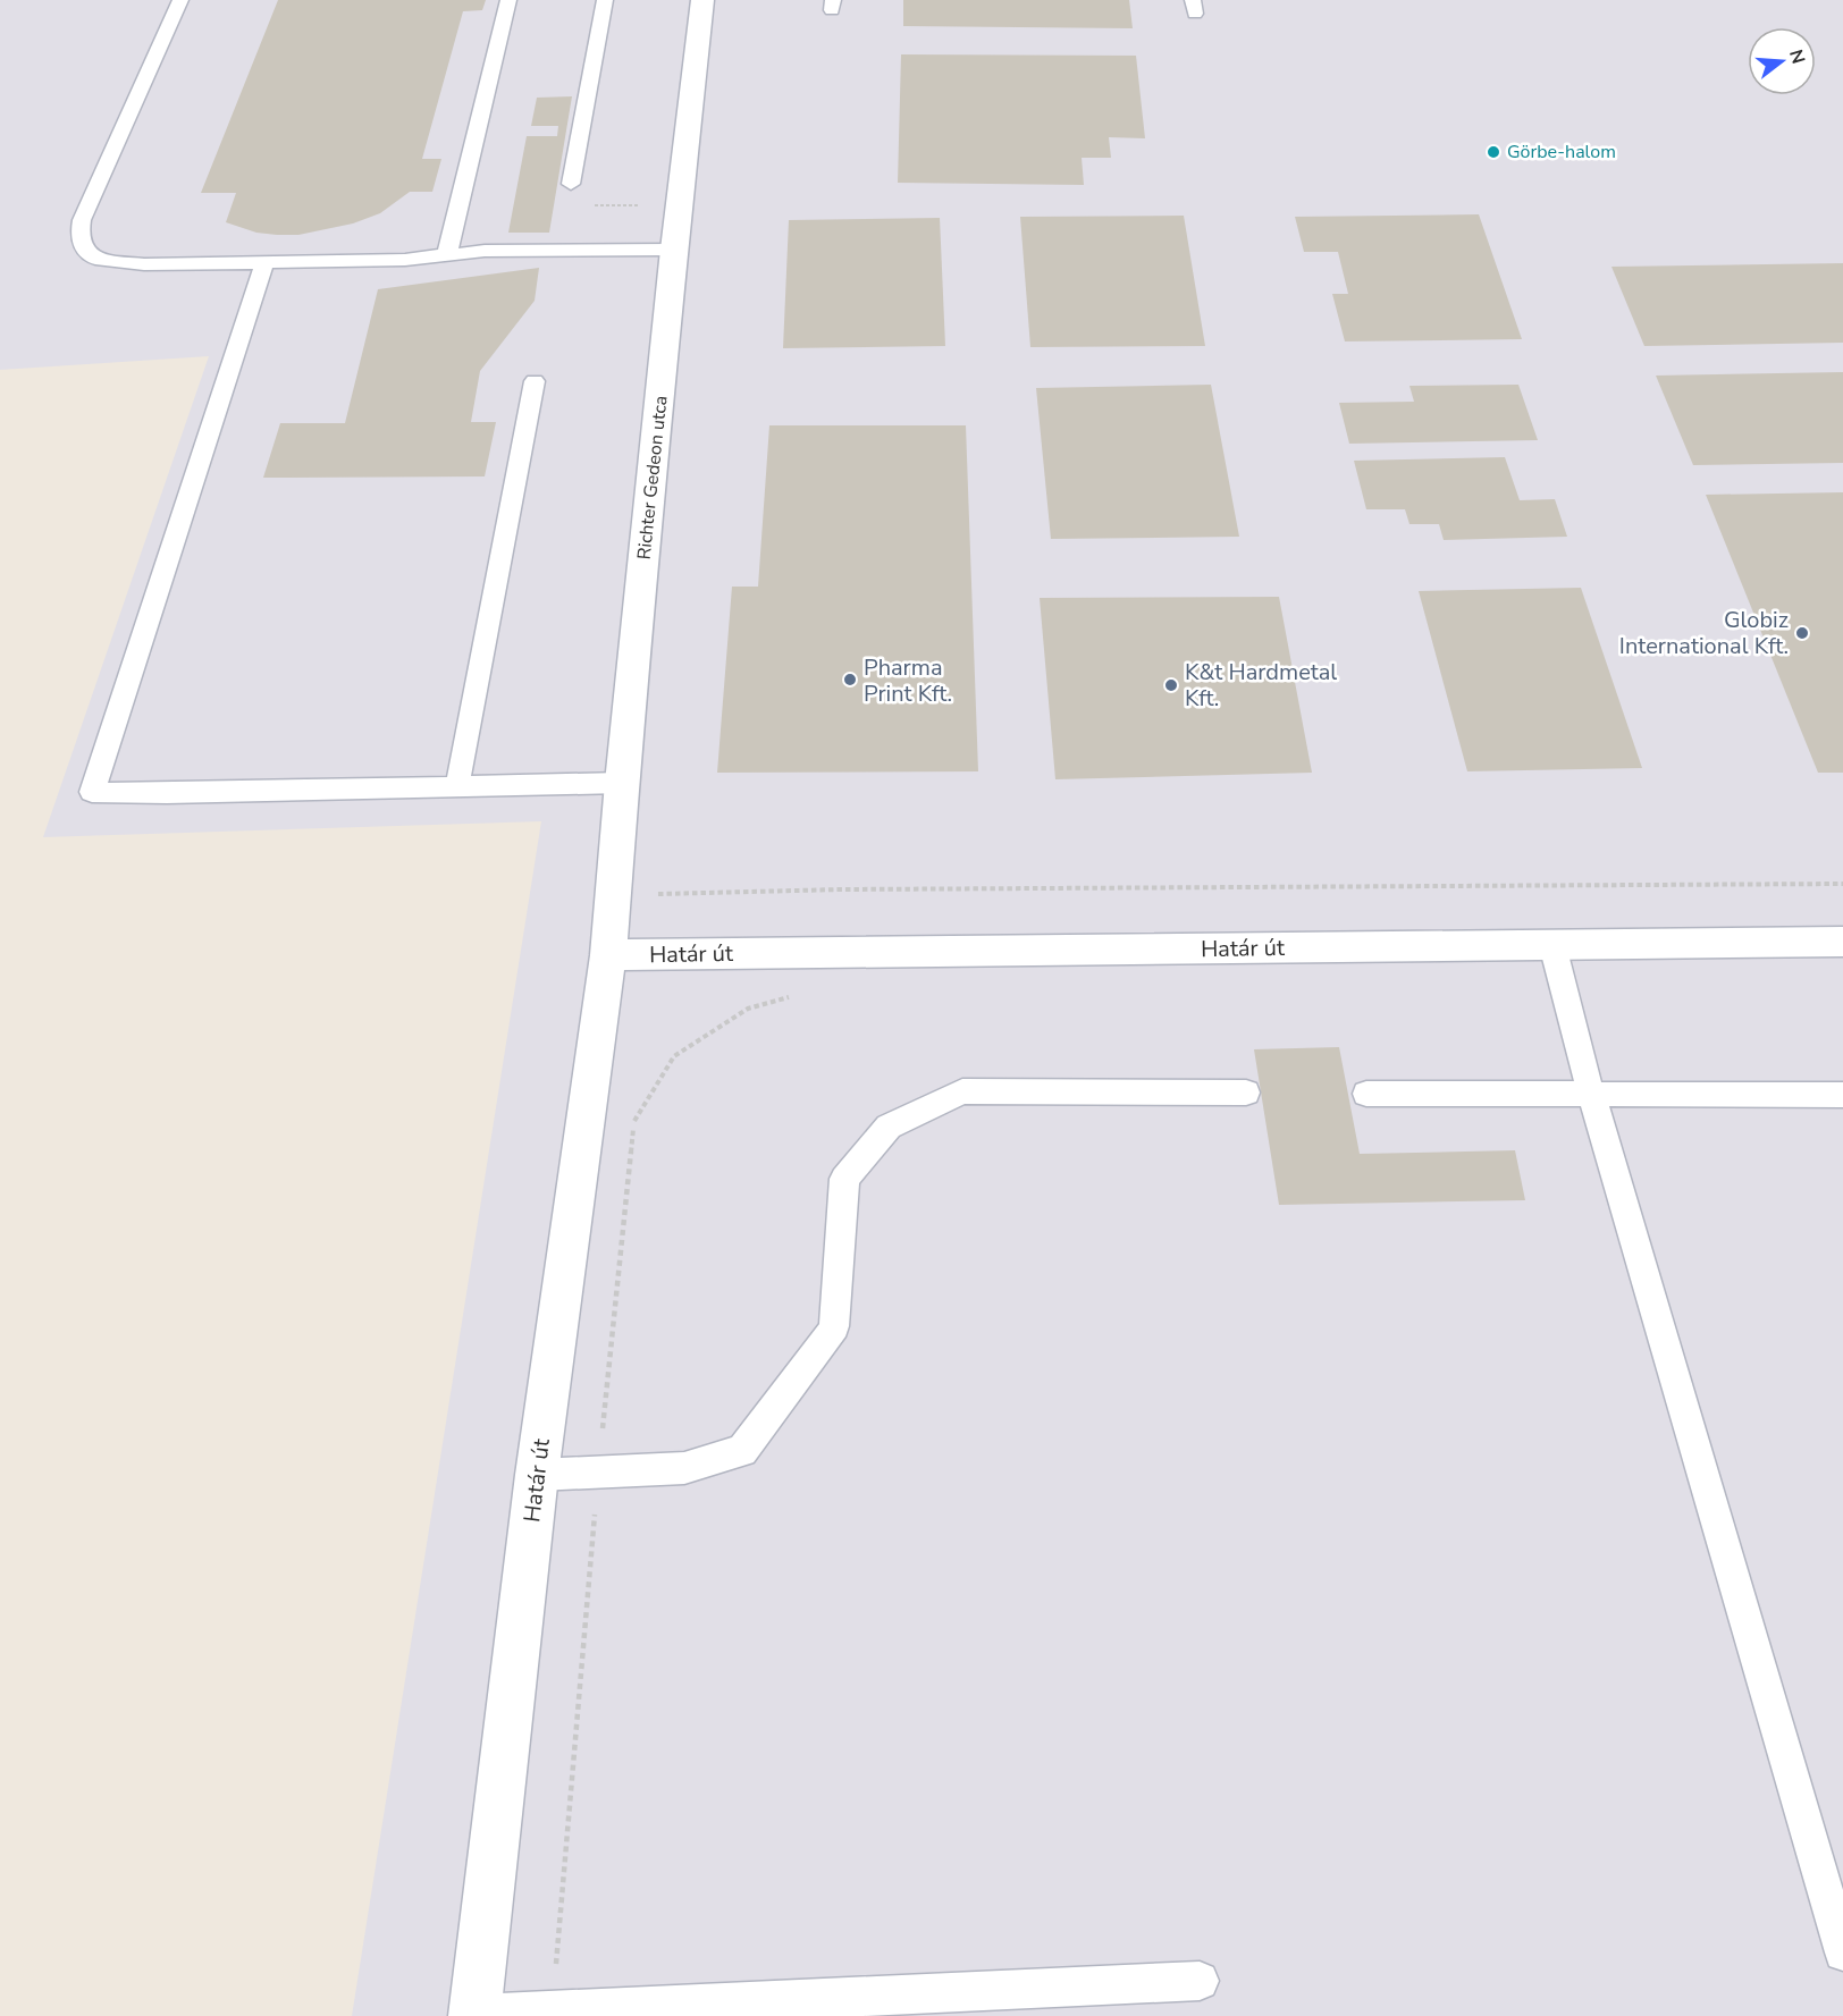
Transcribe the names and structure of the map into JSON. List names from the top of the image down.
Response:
{
  "streets": {
    "street": ["Richter Gedeon utca", "Határ út"]
  },
  "crossings": [
    ["Richter Gedeon utca", "Határ út"]
  ],
  "places": [
    "Görbe-halom",
    "Globiz International Kft.",
    "Pharma Print Kft.",
    "K&t Hardmetal Kft."
  ],
  "north": "right"
}
